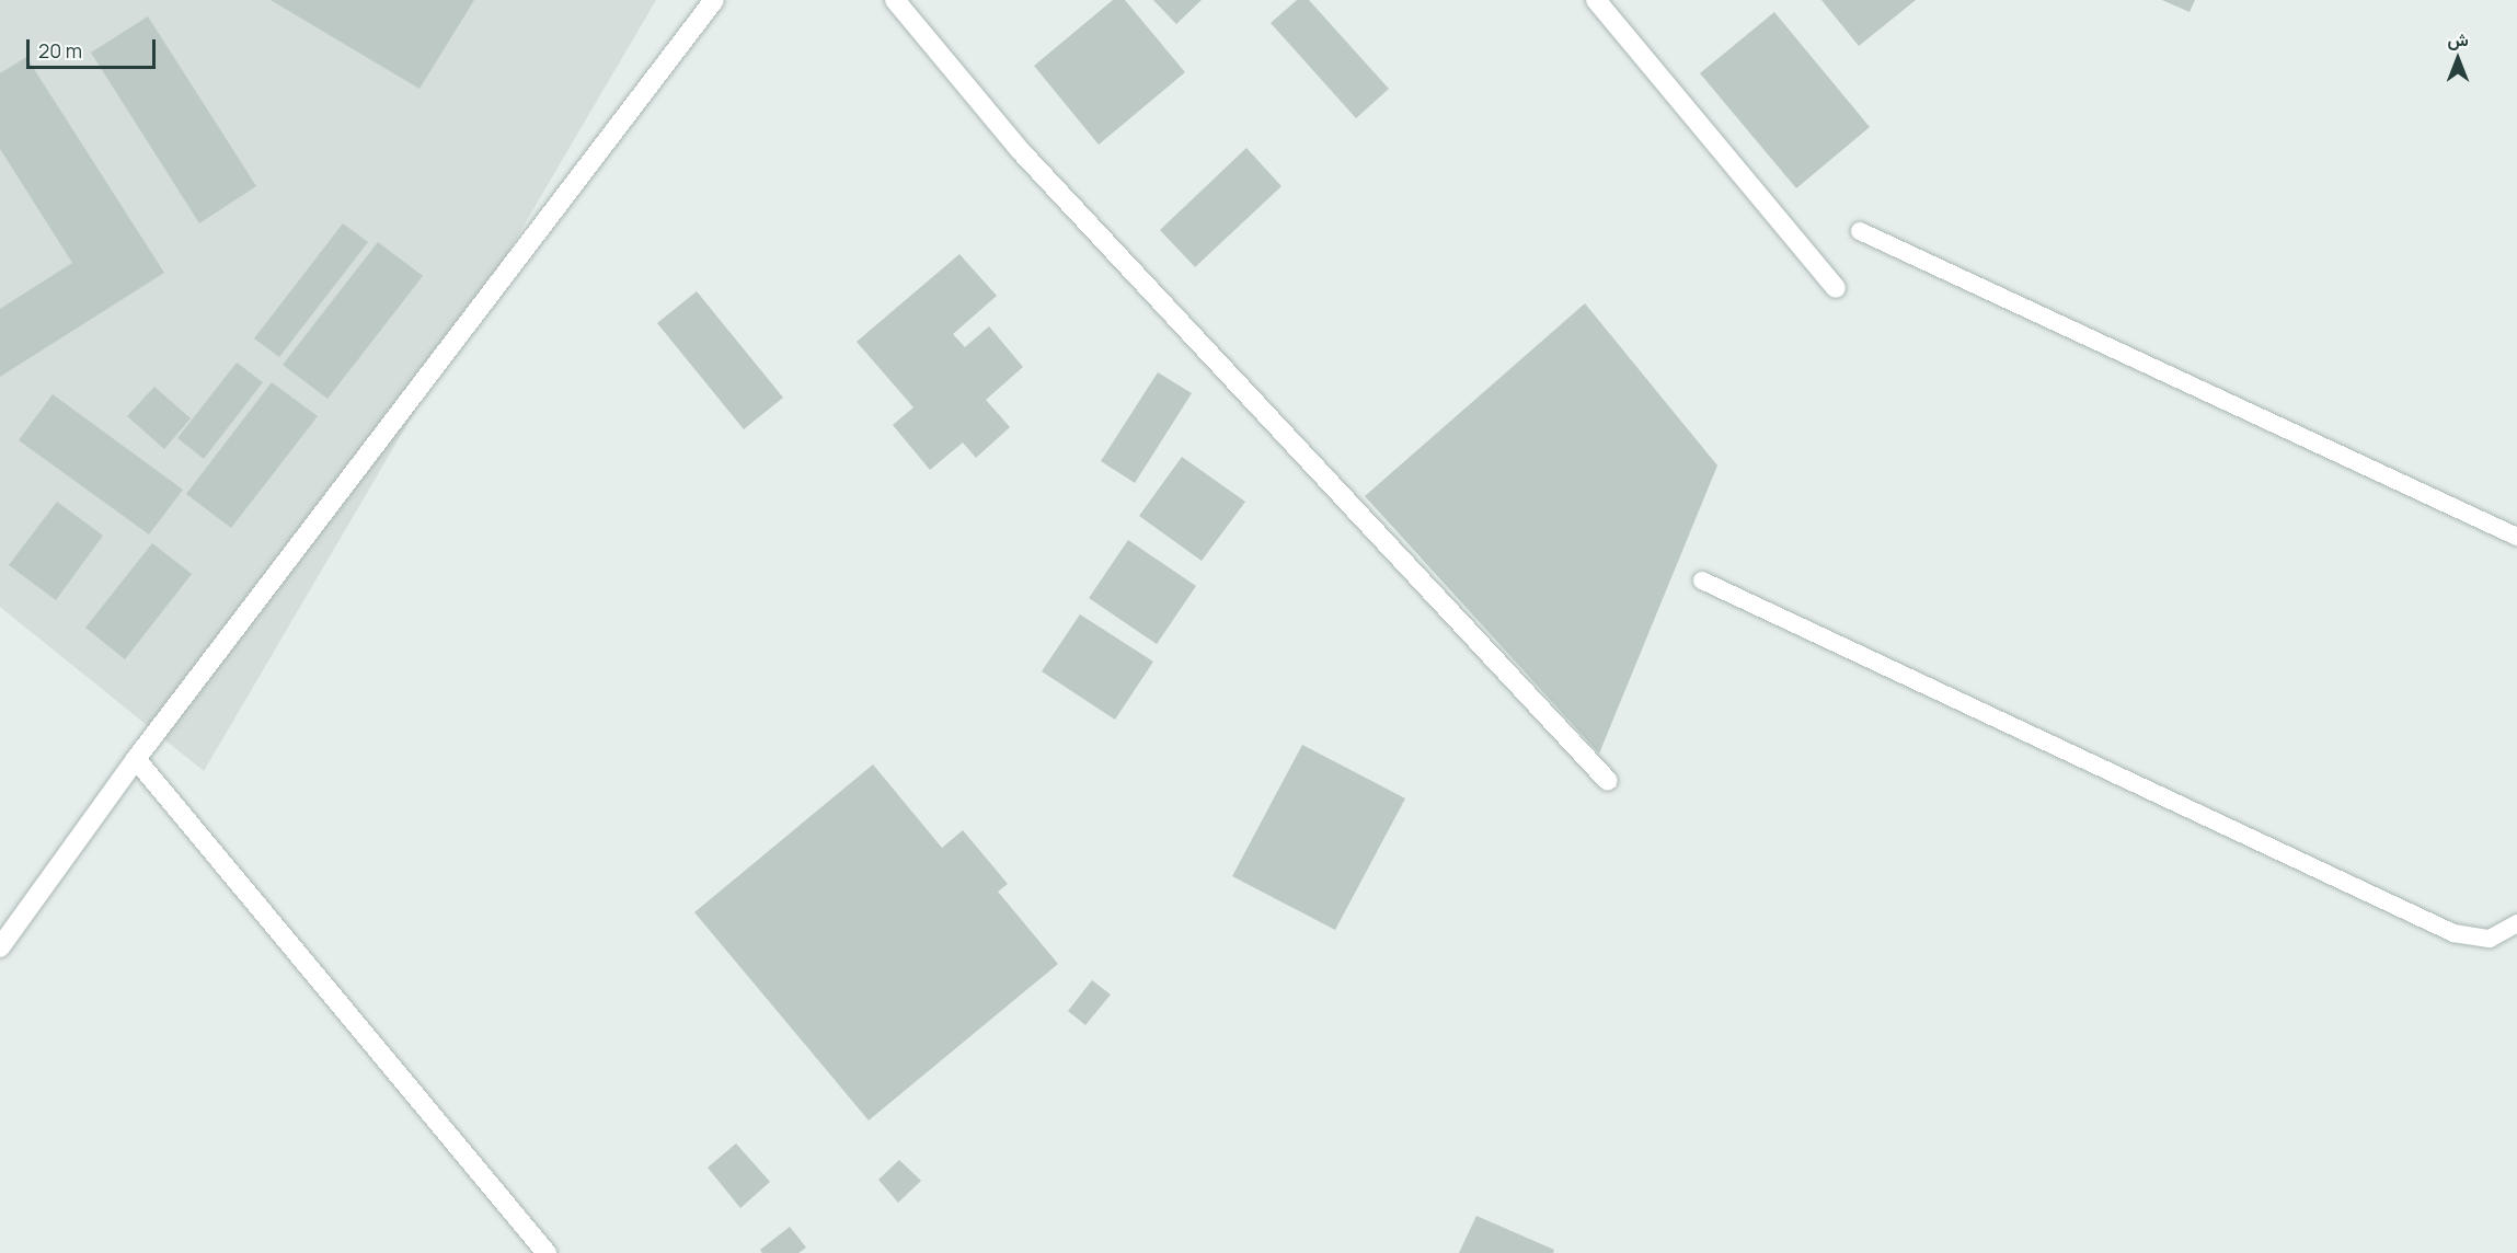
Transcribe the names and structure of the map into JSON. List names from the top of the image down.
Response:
{
  "scale_bar": "20 m",
  "north": "top"
}
